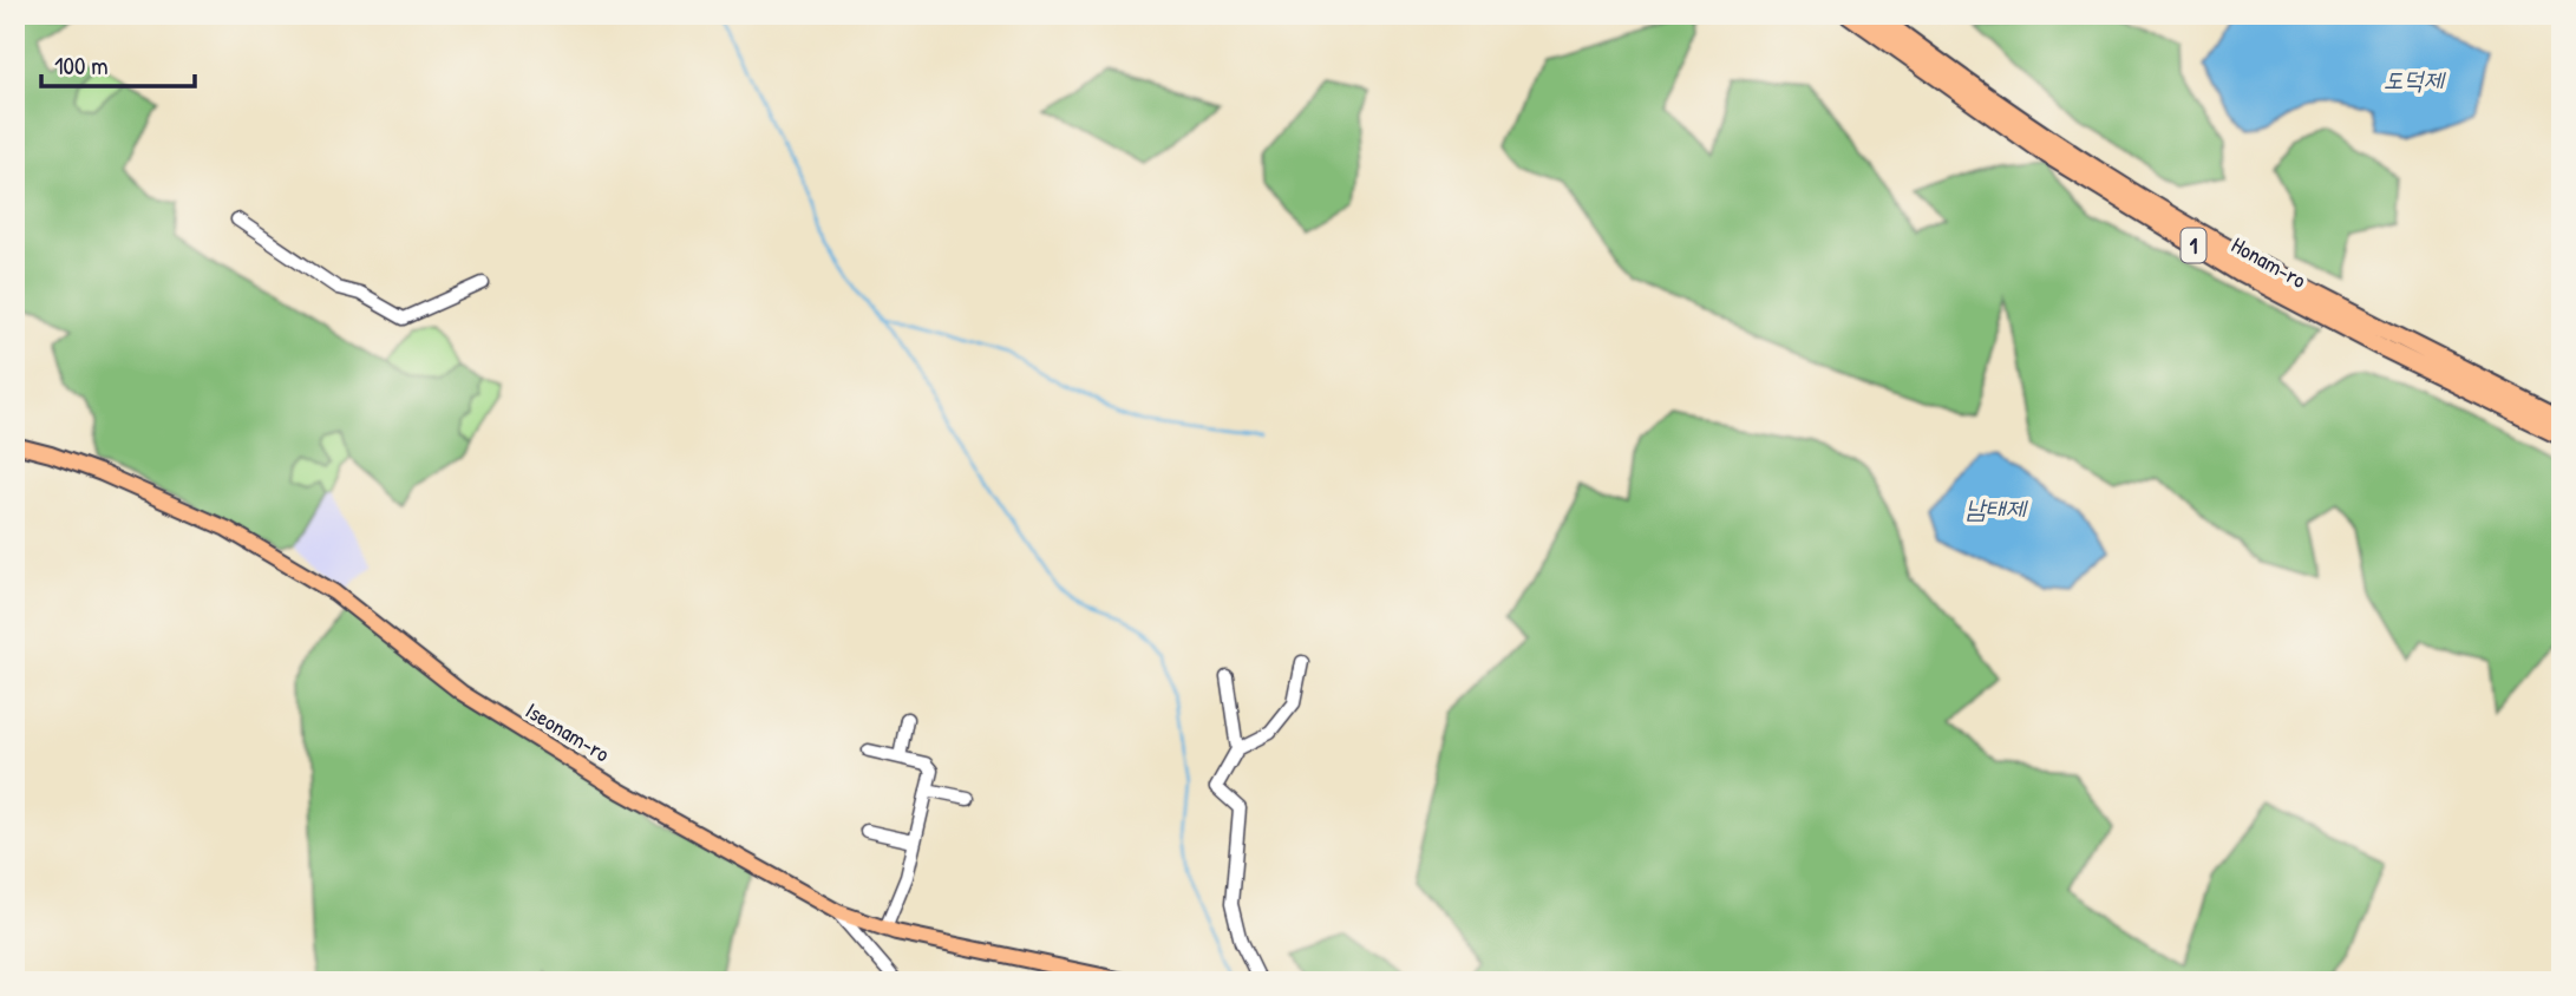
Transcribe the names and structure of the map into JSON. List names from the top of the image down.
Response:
{
  "streets": {
    "highway": ["1", "Honam-ro"],
    "main road": ["Iseonam-ro"]
  },
  "water": ["도덕제", "남태제"],
  "scale_bar": "100 m"
}
